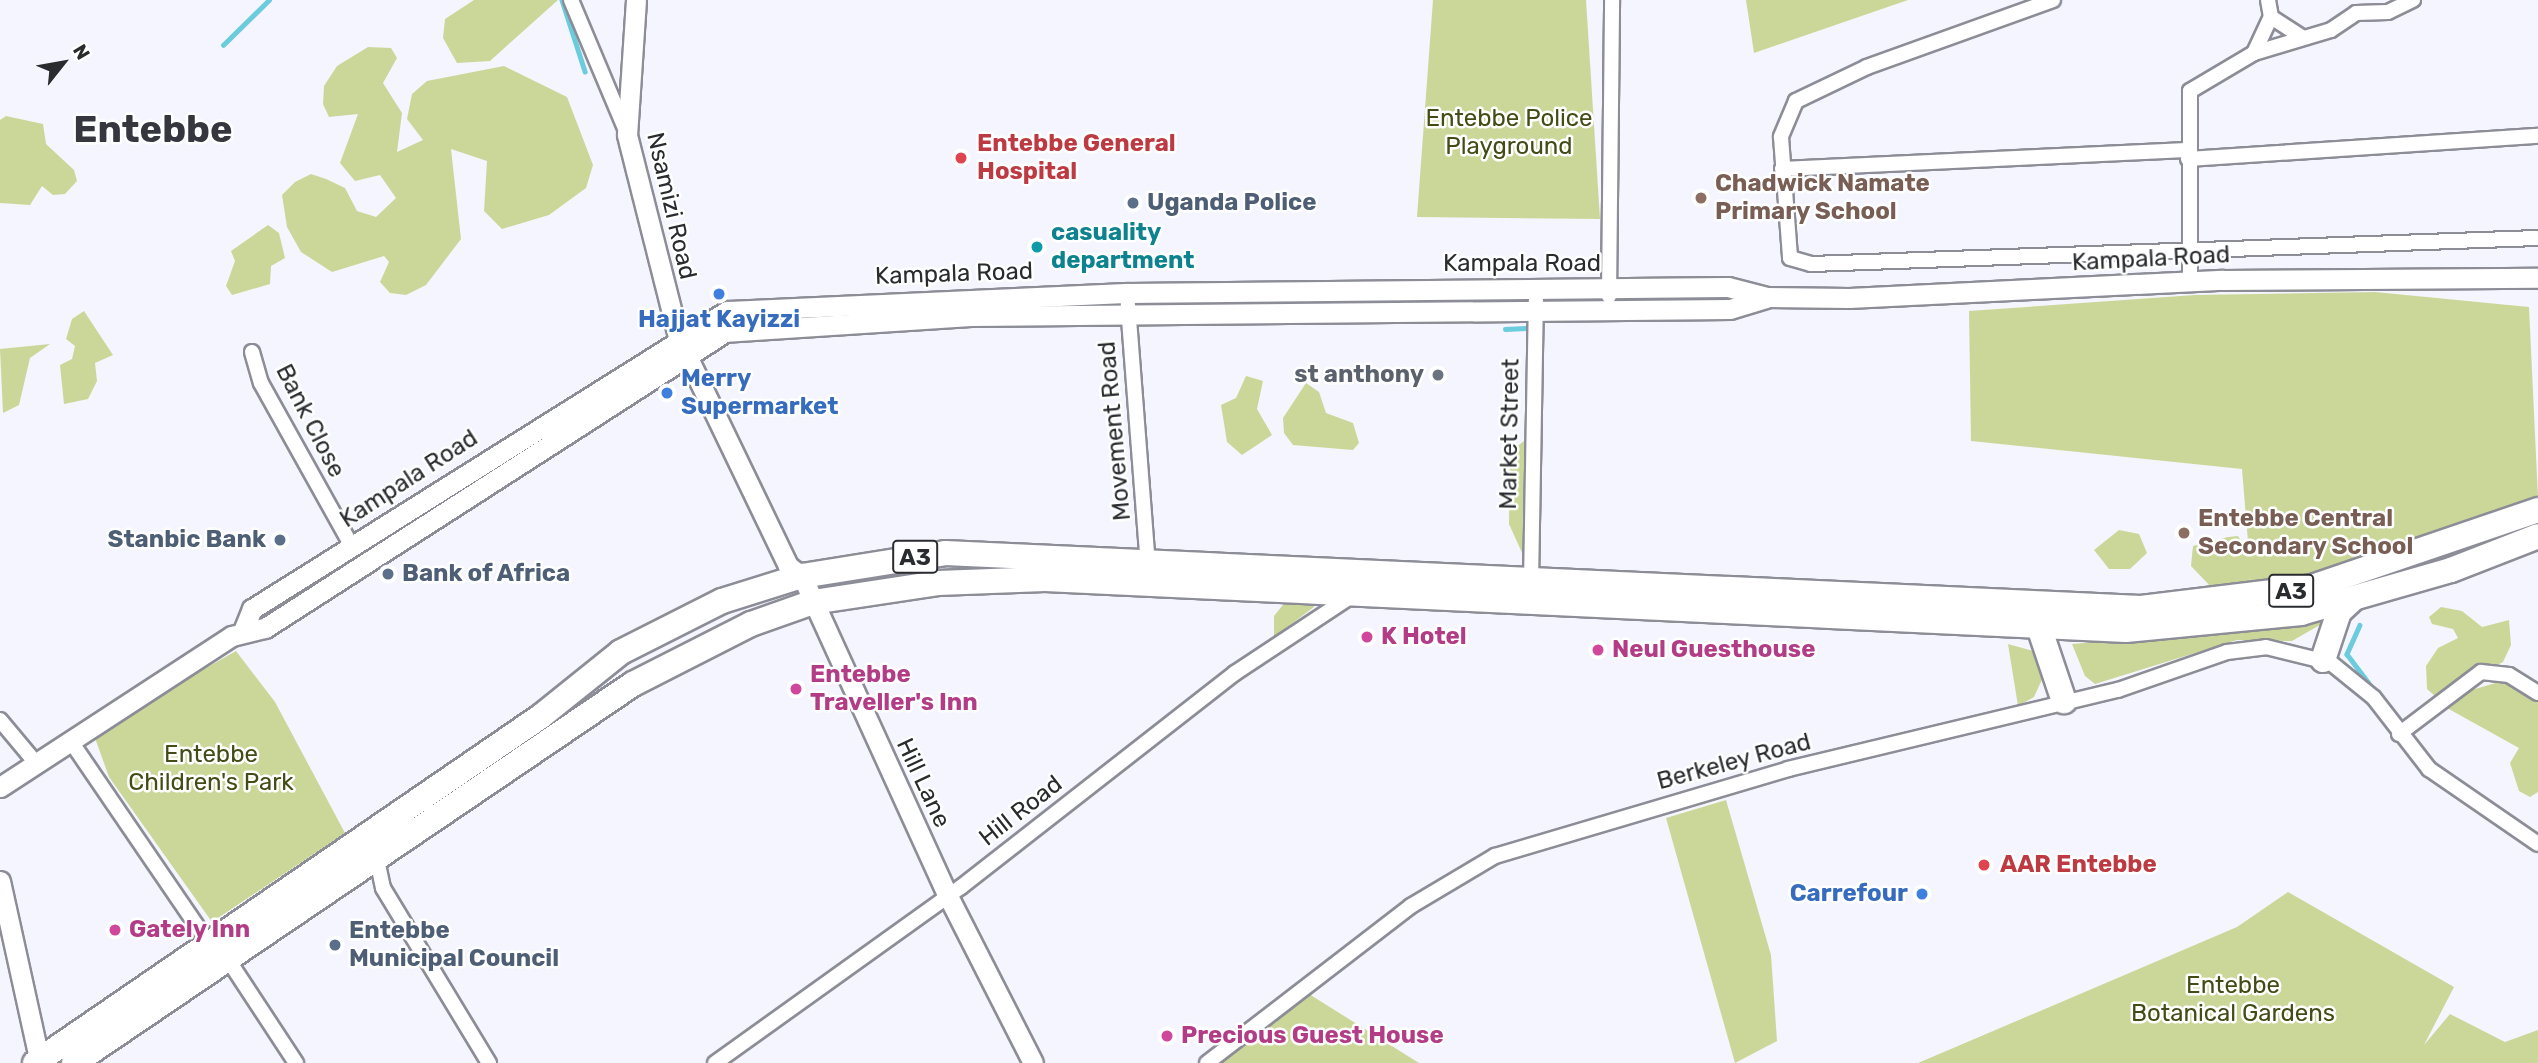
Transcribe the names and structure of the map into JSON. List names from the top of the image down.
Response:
{
  "streets": {
    "highway": ["A3"],
    "main road": ["Nsamizi Road", "Kampala Road", "Hill Lane"],
    "street": [
      "Bank Close",
      "Movement Road",
      "Market Street",
      "Berkeley Road",
      "Hill Road"
    ]
  },
  "crossings": [
    ["Nsamizi Road", "Kampala Road"],
    ["Nsamizi Road", "Hill Lane"],
    ["Kampala Road", "Bank Close"],
    ["Kampala Road", "Movement Road"],
    ["Kampala Road", "Market Street"],
    ["Kampala Road", "Hill Lane"],
    ["Movement Road", "A3"],
    ["Market Street", "A3"],
    ["A3", "Hill Lane"],
    ["A3", "Hill Road"],
    ["Hill Lane", "Hill Road"]
  ],
  "districts": ["Entebbe"],
  "parks": ["Entebbe Police Playground", "Entebbe Children's Park", "Entebbe Botanical Gardens"],
  "places": [
    "Entebbe General Hospital",
    "Chadwick Namate Primary School",
    "Uganda Police",
    "casuality department",
    "Hajjat Kayizzi",
    "st anthony",
    "Merry Supermarket",
    "Entebbe Central Secondary School",
    "Stanbic Bank",
    "Bank of Africa",
    "K Hotel",
    "Neul Guesthouse",
    "Entebbe Traveller's Inn",
    "AAR Entebbe",
    "Carrefour",
    "Gately Inn",
    "Entebbe Municipal Council",
    "Precious Guest House"
  ],
  "north": "top right"
}
